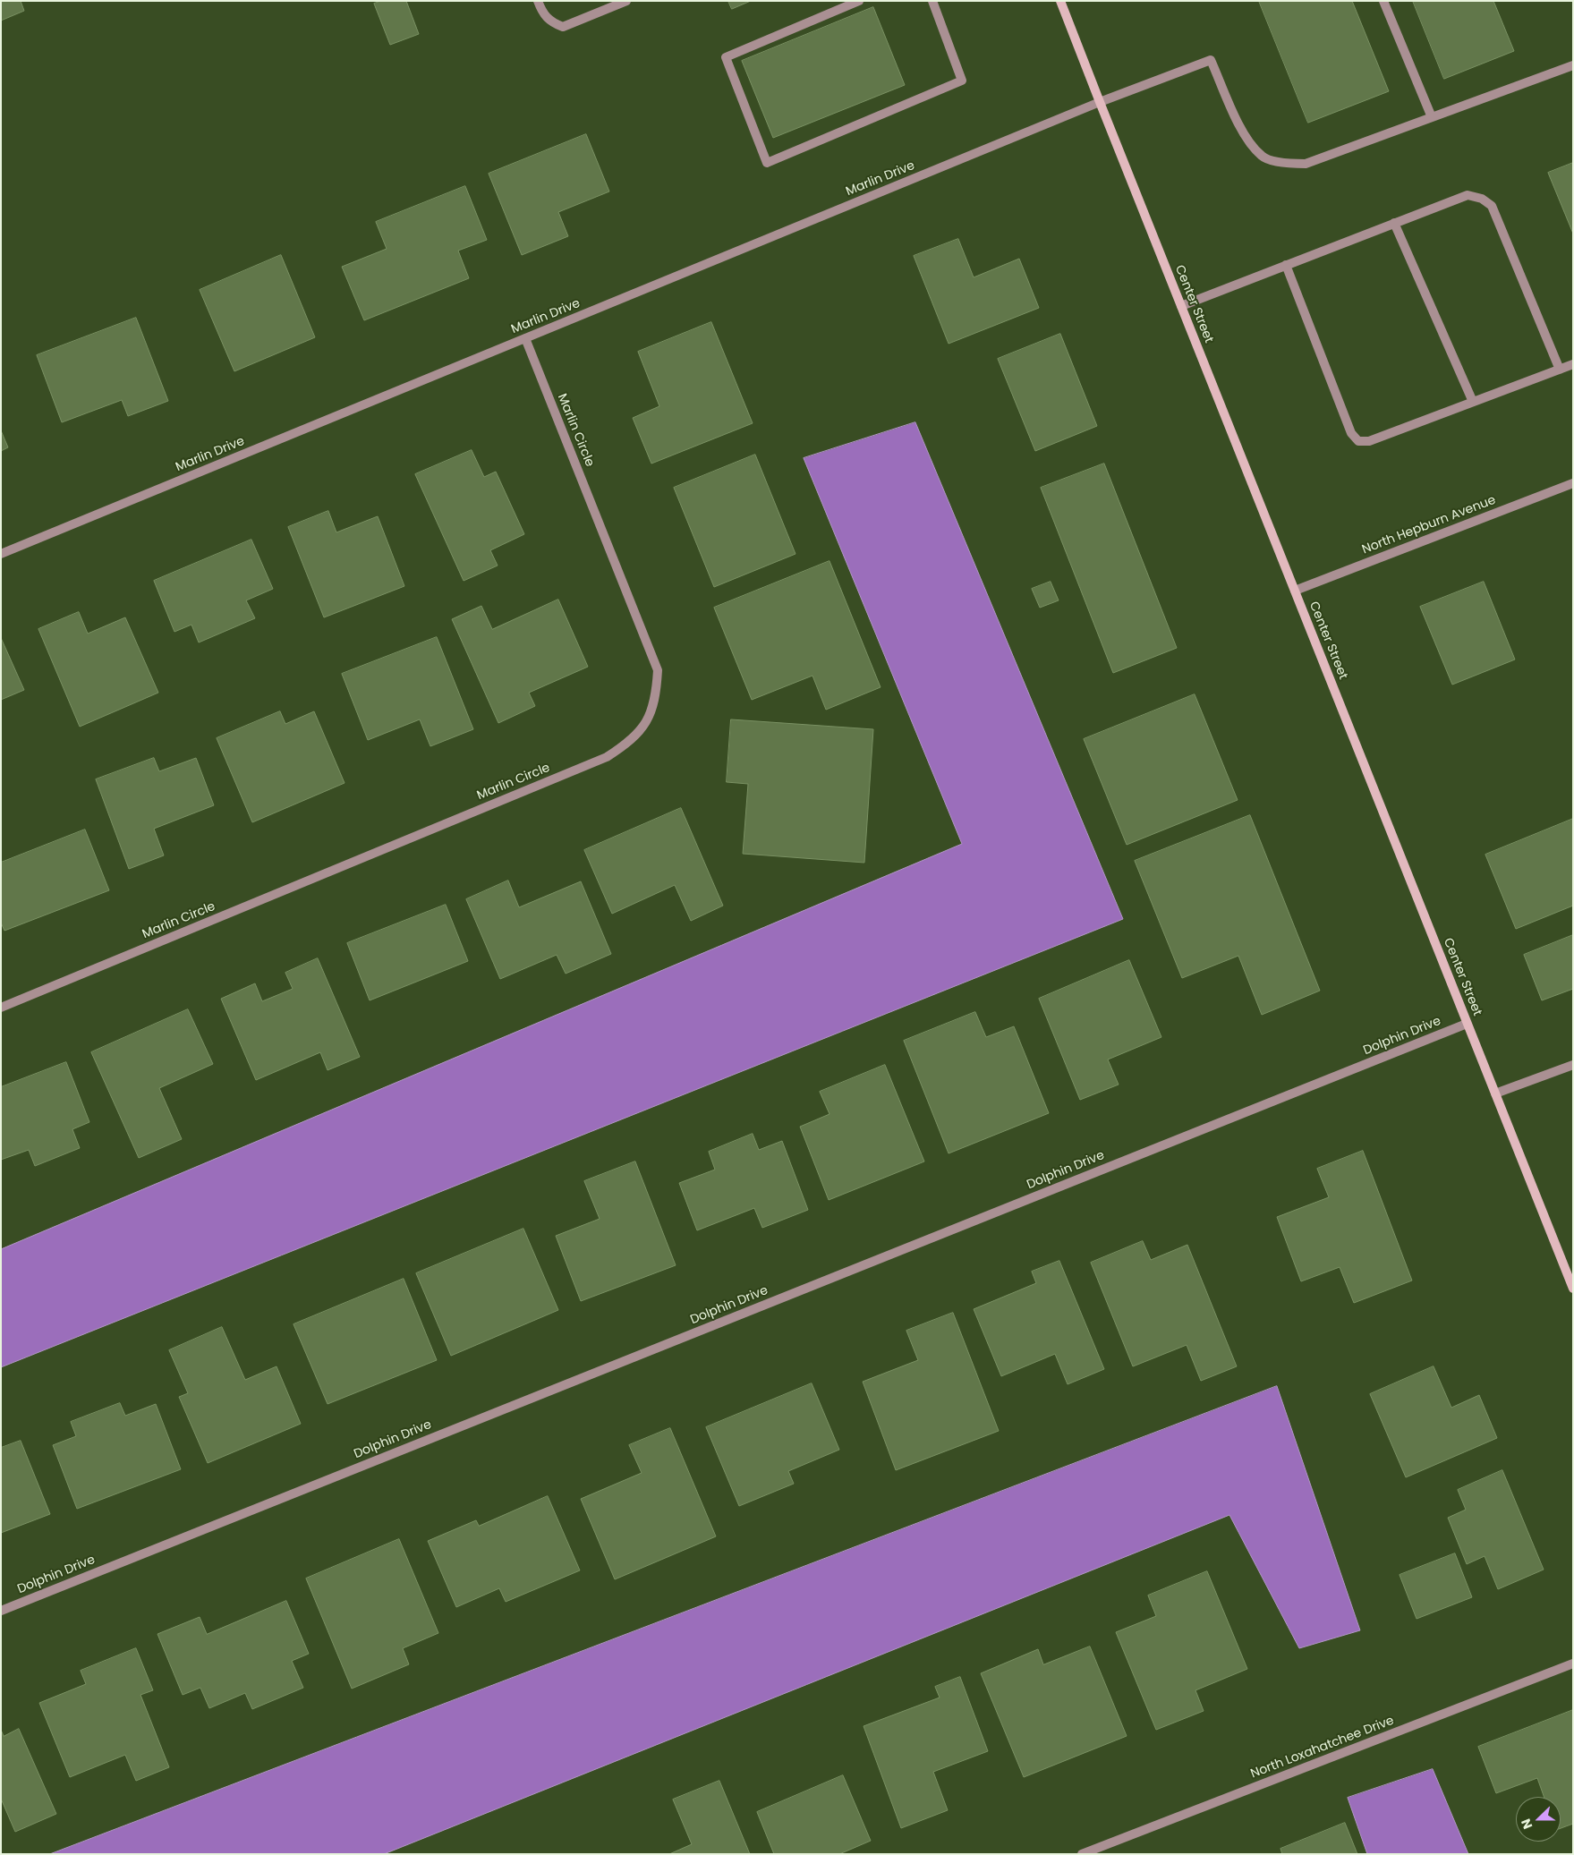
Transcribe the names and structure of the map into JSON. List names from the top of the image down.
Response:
{
  "streets": {
    "street": [
      "Marlin Drive",
      "Center Street",
      "Marlin Circle",
      "North Hepburn Avenue",
      "Dolphin Drive",
      "North Loxahatchee Drive"
    ]
  },
  "crossings": [
    ["Marlin Drive", "Center Street"],
    ["Marlin Drive", "Marlin Circle"],
    ["Center Street", "North Hepburn Avenue"],
    ["Center Street", "Dolphin Drive"]
  ],
  "north": "left"
}
